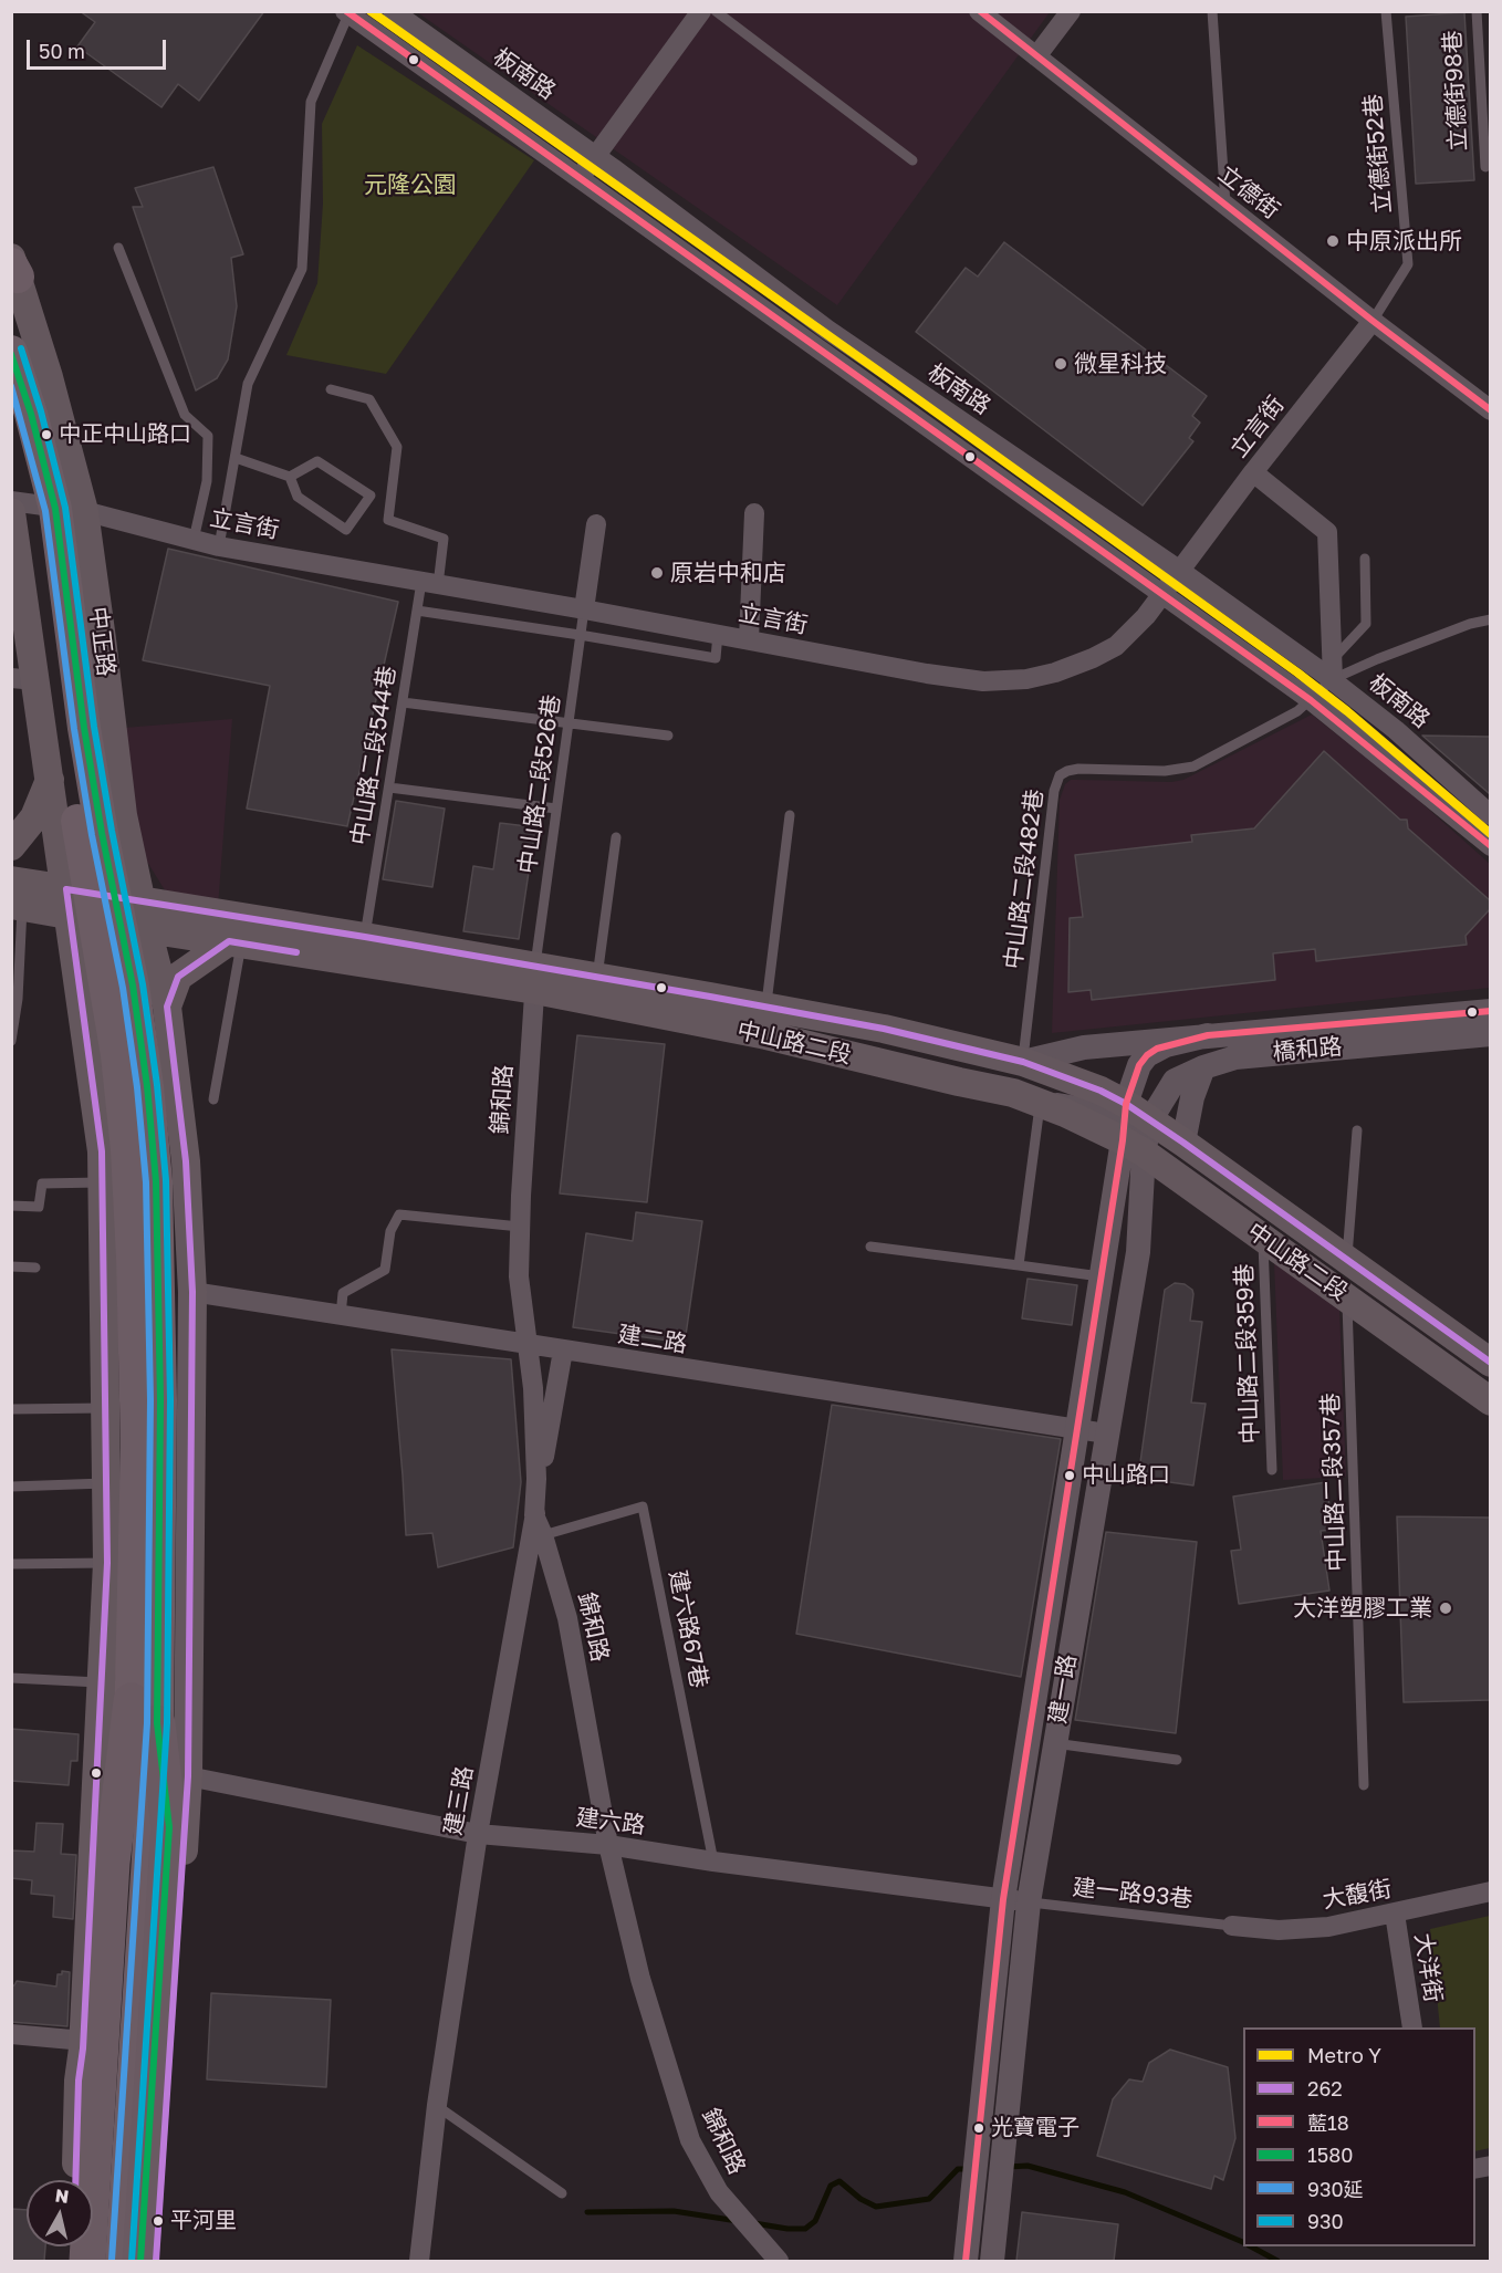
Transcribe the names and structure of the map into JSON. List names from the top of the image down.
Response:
{
  "streets": {
    "main road": ["中正路", "中山路二段"],
    "street": [
      "板南路",
      "立德街",
      "立言街",
      "橋和路",
      "錦和路",
      "建二路",
      "建一路",
      "建三路",
      "建六路",
      "大馥街",
      "大洋街"
    ],
    "lane": [
      "立德街98巷",
      "立德街52巷",
      "中山路二段544巷",
      "中山路二段526巷",
      "中山路二段482巷",
      "中山路二段359巷",
      "中山路二段357巷",
      "建六路67巷",
      "建一路93巷"
    ]
  },
  "crossings": [
    ["板南路", "立言街"],
    ["板南路", "中山路二段482巷"],
    ["立德街52巷", "立德街"],
    ["立德街52巷", "立言街"],
    ["立德街", "立言街"],
    ["立言街", "中正路"],
    ["立言街", "中山路二段544巷"],
    ["立言街", "中山路二段526巷"],
    ["中正路", "中山路二段"],
    ["中正路", "建二路"],
    ["中正路", "建六路"],
    ["中山路二段544巷", "中山路二段"],
    ["中山路二段526巷", "中山路二段"],
    ["中山路二段526巷", "錦和路"],
    ["中山路二段482巷", "中山路二段"],
    ["中山路二段482巷", "橋和路"],
    ["中山路二段", "橋和路"],
    ["中山路二段", "錦和路"],
    ["中山路二段", "中山路二段359巷"],
    ["中山路二段", "中山路二段357巷"],
    ["中山路二段", "建一路"],
    ["橋和路", "建一路"],
    ["錦和路", "建二路"],
    ["錦和路", "建六路67巷"],
    ["錦和路", "建三路"],
    ["錦和路", "建六路"],
    ["建二路", "建一路"],
    ["建二路", "建三路"],
    ["建六路67巷", "建六路"],
    ["建一路", "建六路"],
    ["建一路", "建一路93巷"],
    ["建三路", "建六路"],
    ["建六路", "建一路93巷"],
    ["建一路93巷", "大馥街"],
    ["大馥街", "大洋街"]
  ],
  "parks": ["元隆公園"],
  "places": [
    "中原派出所",
    "微星科技",
    "中正中山路口",
    "原岩中和店",
    "中山路口",
    "大洋塑膠工業",
    "光寶電子",
    "平河里"
  ],
  "lines": [
    "metro line Y",
    "transit line 藍18",
    "transit line 930",
    "transit line 1580",
    "transit line 930延",
    "transit line 262"
  ],
  "legend": [
    "Metro Y",
    "262",
    "藍18",
    "1580",
    "930延",
    "930"
  ],
  "scale_bar": "50 m",
  "north": "top"
}
